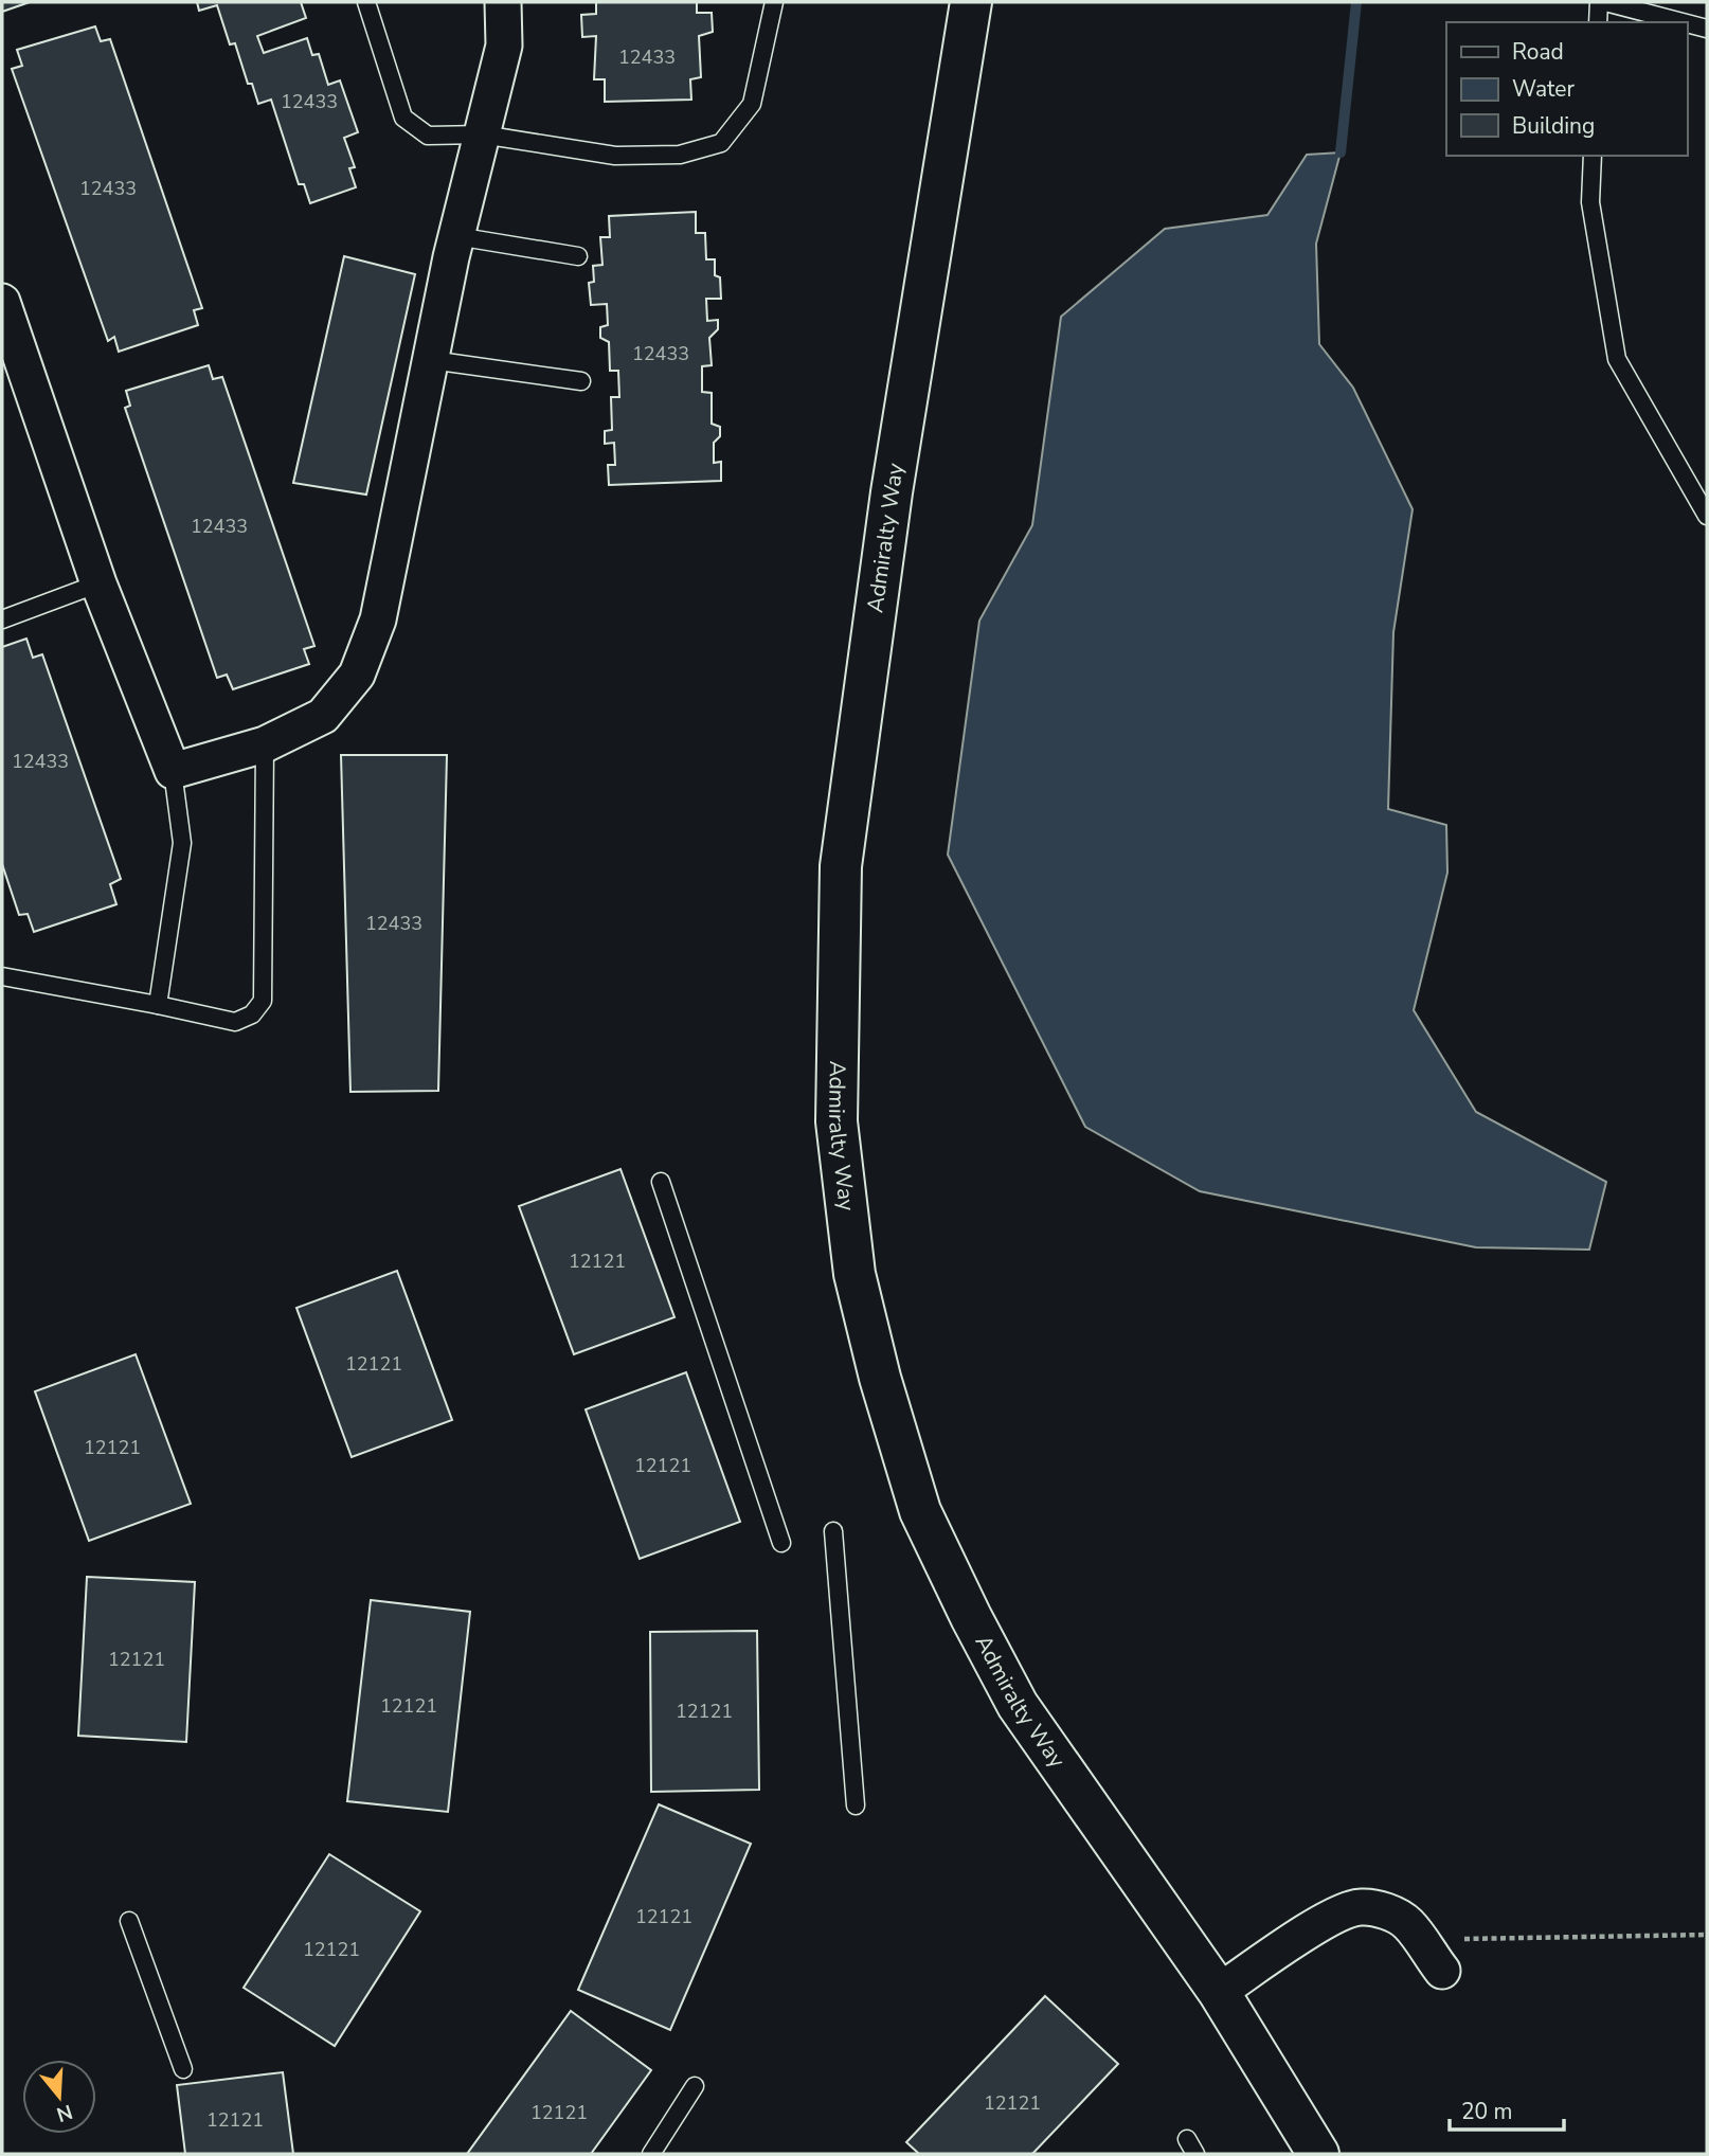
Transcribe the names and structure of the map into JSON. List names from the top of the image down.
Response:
{
  "streets": {
    "street": ["Admiralty Way"]
  },
  "house_numbers": [
    "12433",
    "12433",
    "12433",
    "12433",
    "12433",
    "12433",
    "12433",
    "12121",
    "12121",
    "12121",
    "12121",
    "12121",
    "12121",
    "12121",
    "12121",
    "12121",
    "12121",
    "12121",
    "12121"
  ],
  "legend": ["Road", "Water", "Building"],
  "scale_bar": "20 m",
  "north": "bottom"
}
